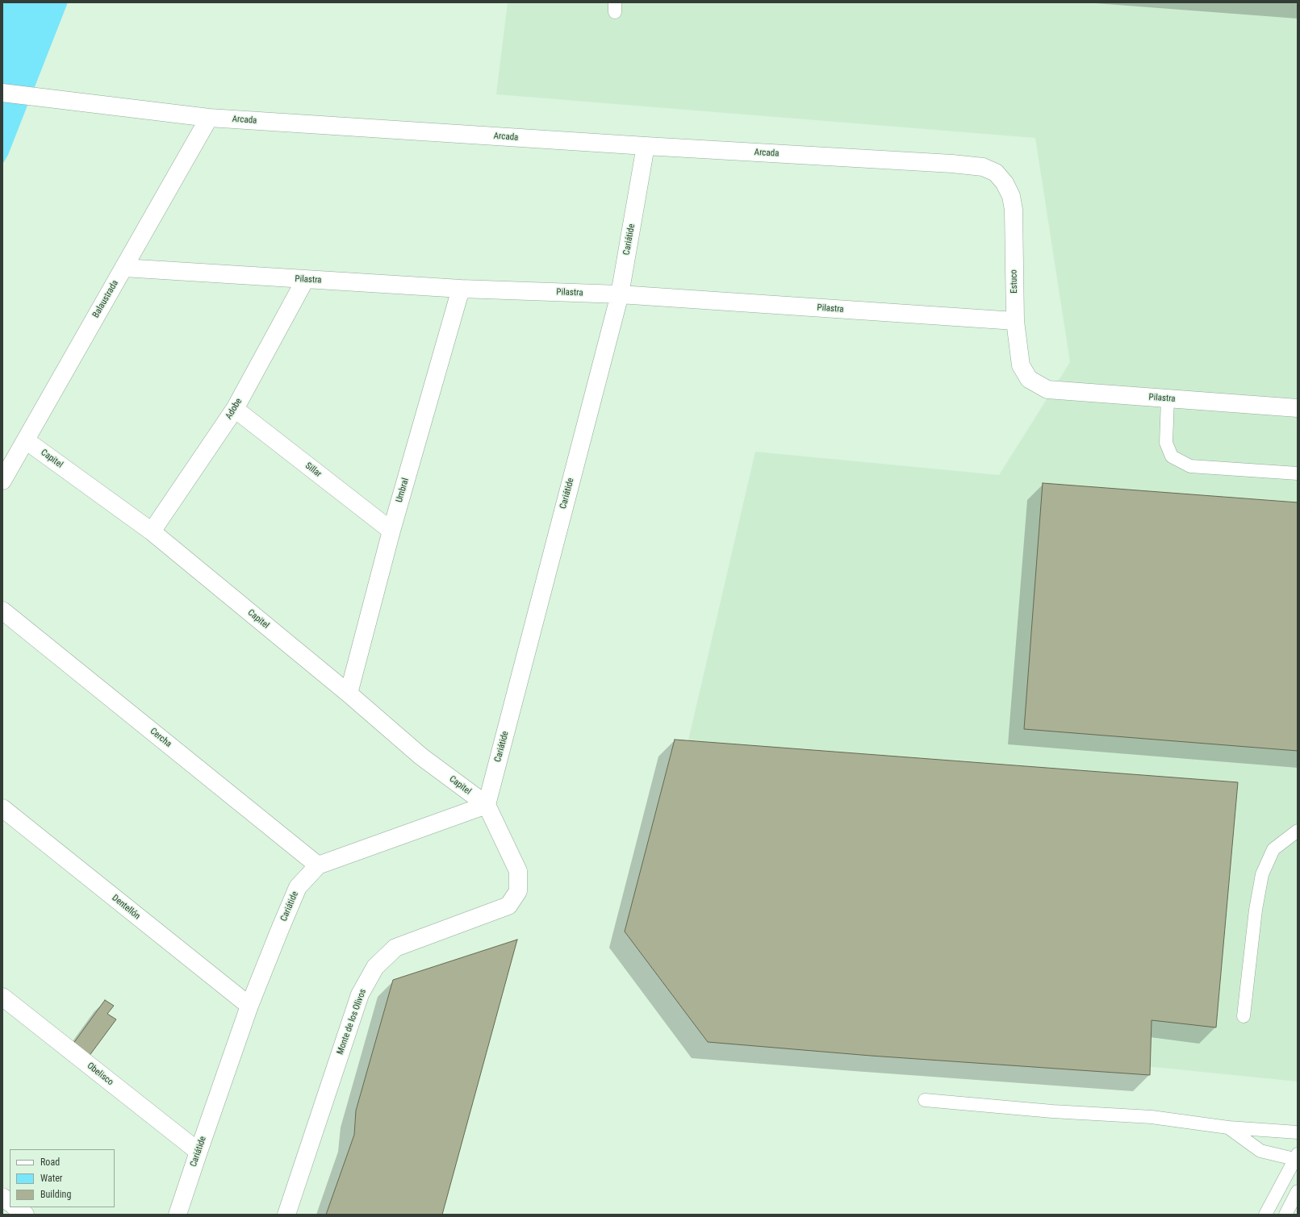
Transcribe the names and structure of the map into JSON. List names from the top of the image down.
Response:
{
  "streets": {
    "street": [
      "Arcada",
      "Cariátide",
      "Pilastra",
      "Estuco",
      "Balaustrada",
      "Adobe",
      "Capitel",
      "Sillar",
      "Umbral",
      "Cercha",
      "Dentellón",
      "Monte de los Olivos",
      "Obelisco"
    ]
  },
  "crossings": [
    ["Arcada", "Cariátide"],
    ["Arcada", "Estuco"],
    ["Arcada", "Balaustrada"],
    ["Cariátide", "Pilastra"],
    ["Cariátide", "Capitel"],
    ["Cariátide", "Cercha"],
    ["Cariátide", "Dentellón"],
    ["Cariátide", "Monte de los Olivos"],
    ["Cariátide", "Obelisco"],
    ["Pilastra", "Estuco"],
    ["Pilastra", "Balaustrada"],
    ["Pilastra", "Adobe"],
    ["Pilastra", "Umbral"],
    ["Balaustrada", "Capitel"],
    ["Adobe", "Capitel"],
    ["Adobe", "Sillar"],
    ["Capitel", "Umbral"],
    ["Capitel", "Monte de los Olivos"],
    ["Sillar", "Umbral"]
  ],
  "legend": ["Road", "Water", "Building"]
}
